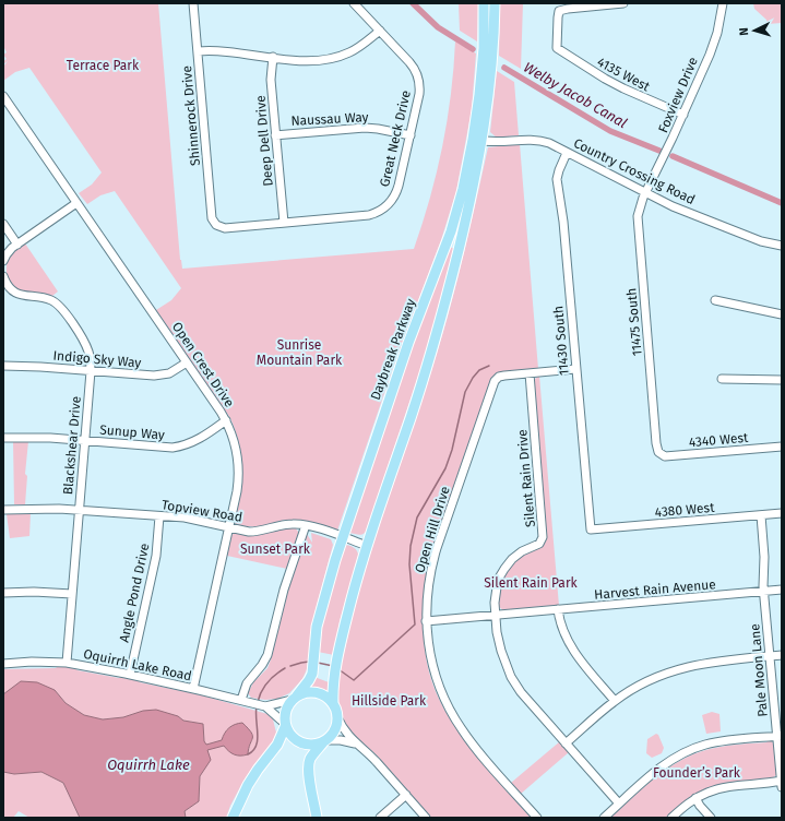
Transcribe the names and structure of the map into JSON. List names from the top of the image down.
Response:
{
  "streets": {
    "main road": ["Daybreak Parkway"],
    "street": [
      "4135 West",
      "Foxview Drive",
      "Shinnerock Drive",
      "Naussau Way",
      "Great Neck Drive",
      "Deep Dell Drive",
      "Country Crossing Road",
      "11475 South",
      "11430 South",
      "Indigo Sky Way",
      "Open Crest Drive",
      "Sunup Way",
      "4340 West",
      "Blackshear Drive",
      "Silent Rain Drive",
      "4380 West",
      "Topview Road",
      "Open Hill Drive",
      "Harvest Rain Avenue",
      "Angle Pond Drive",
      "Oquirrh Lake Road",
      "Pale Moon Lane"
    ]
  },
  "crossings": [
    ["4135 West", "Foxview Drive"],
    ["Foxview Drive", "Country Crossing Road"],
    ["Foxview Drive", "11475 South"],
    ["Shinnerock Drive", "Great Neck Drive"],
    ["Naussau Way", "Great Neck Drive"],
    ["Naussau Way", "Deep Dell Drive"],
    ["Great Neck Drive", "Deep Dell Drive"],
    ["Country Crossing Road", "11475 South"],
    ["Country Crossing Road", "11430 South"],
    ["Country Crossing Road", "Daybreak Parkway"],
    ["11475 South", "4340 West"],
    ["11430 South", "4380 West"],
    ["11430 South", "Open Hill Drive"],
    ["Daybreak Parkway", "Topview Road"],
    ["Daybreak Parkway", "Oquirrh Lake Road"],
    ["Indigo Sky Way", "Open Crest Drive"],
    ["Indigo Sky Way", "Blackshear Drive"],
    ["Open Crest Drive", "Sunup Way"],
    ["Open Crest Drive", "Topview Road"],
    ["Open Crest Drive", "Oquirrh Lake Road"],
    ["Sunup Way", "Blackshear Drive"],
    ["Blackshear Drive", "Topview Road"],
    ["Blackshear Drive", "Oquirrh Lake Road"],
    ["Silent Rain Drive", "Open Hill Drive"],
    ["Silent Rain Drive", "Harvest Rain Avenue"],
    ["4380 West", "Pale Moon Lane"],
    ["Topview Road", "Angle Pond Drive"],
    ["Open Hill Drive", "Harvest Rain Avenue"],
    ["Harvest Rain Avenue", "Pale Moon Lane"],
    ["Angle Pond Drive", "Oquirrh Lake Road"]
  ],
  "water": ["Welby Jacob Canal", "Oquirrh Lake"],
  "parks": [
    "Terrace Park",
    "Sunrise Mountain Park",
    "Sunset Park",
    "Silent Rain Park",
    "Hillside Park",
    "Founder’s Park"
  ],
  "north": "left"
}
